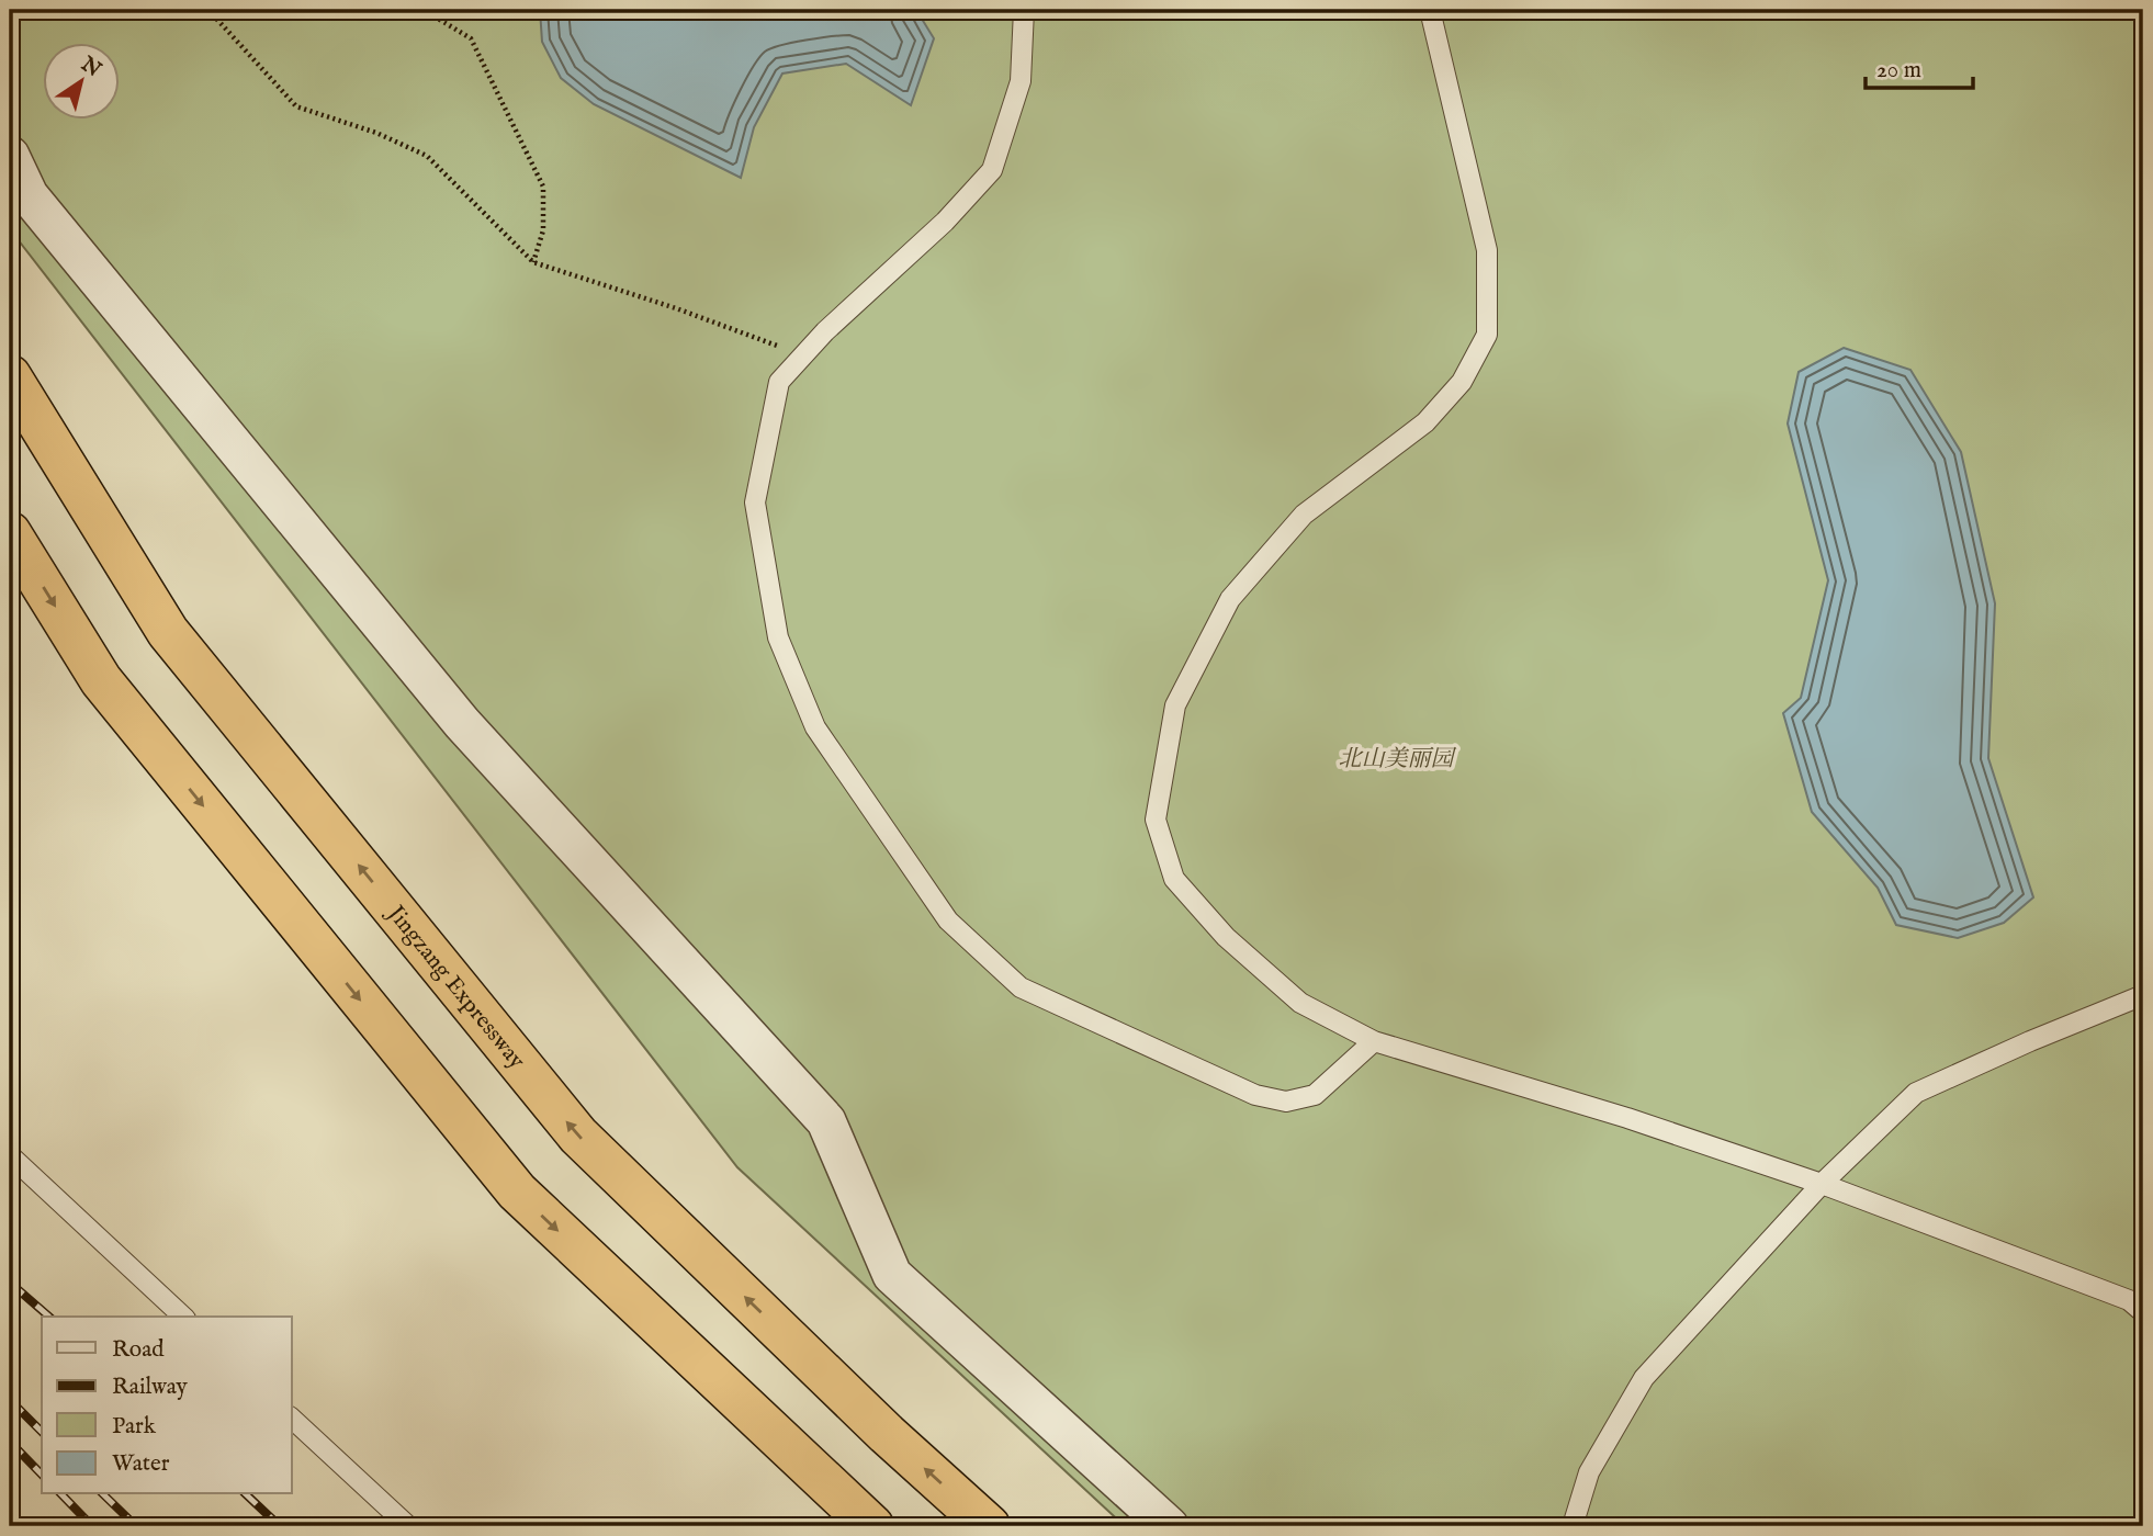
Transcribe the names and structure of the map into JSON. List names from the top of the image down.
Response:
{
  "streets": {
    "highway": ["Jingzang Expressway"]
  },
  "parks": ["北山美丽园"],
  "legend": [
    "Road",
    "Railway",
    "Park",
    "Water"
  ],
  "scale_bar": "20 m",
  "north": "top right"
}
